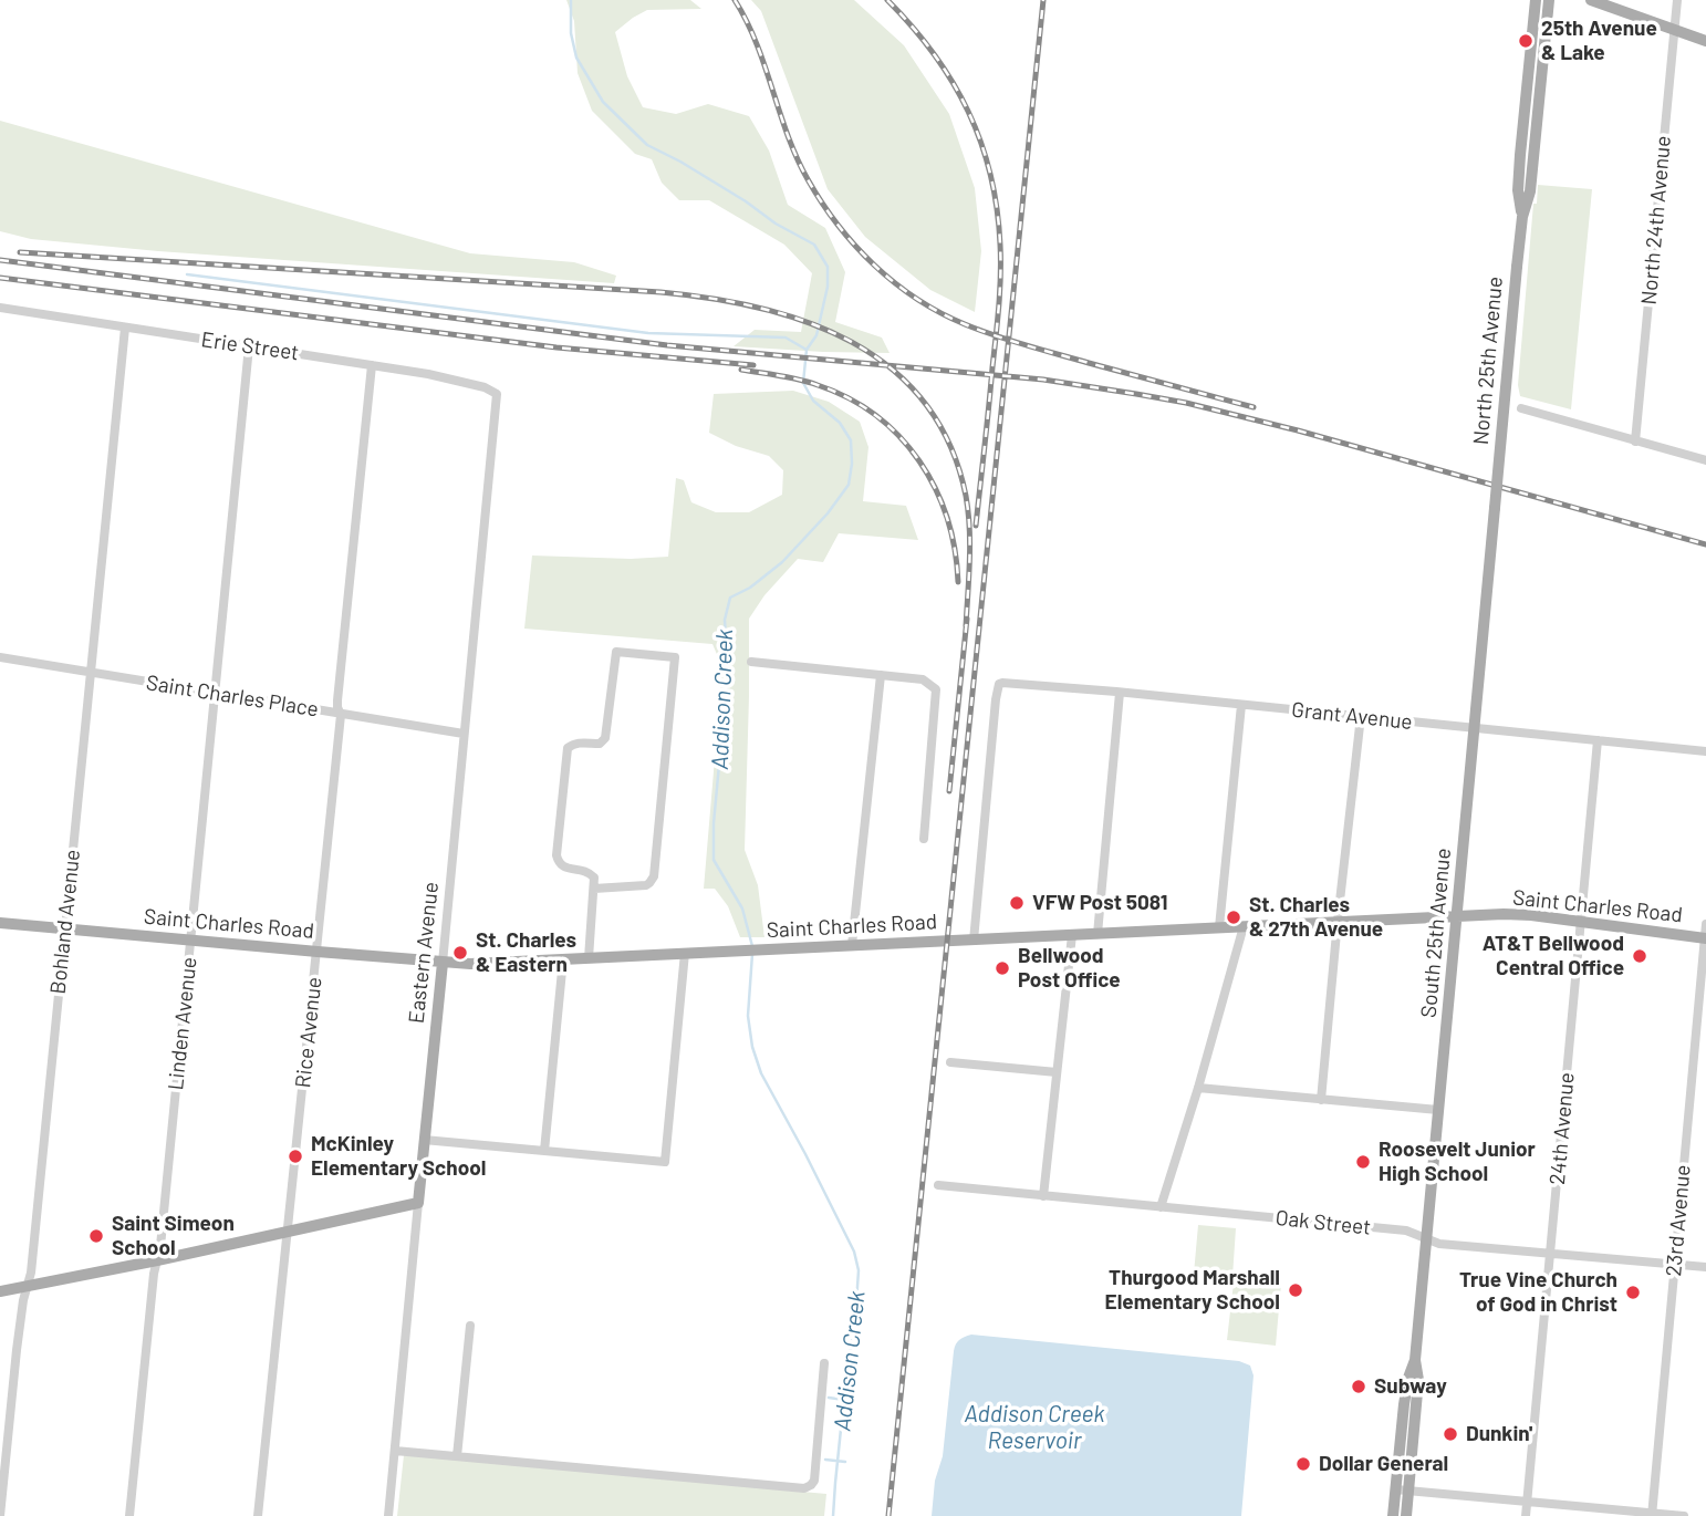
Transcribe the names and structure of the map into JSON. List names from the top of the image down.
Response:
{
  "streets": {
    "main road": [
      "North 25th Avenue",
      "Saint Charles Road",
      "South 25th Avenue",
      "Eastern Avenue"
    ],
    "street": [
      "North 24th Avenue",
      "Erie Street",
      "Saint Charles Place",
      "Grant Avenue",
      "Bohland Avenue",
      "Linden Avenue",
      "Rice Avenue",
      "24th Avenue",
      "23rd Avenue",
      "Oak Street"
    ]
  },
  "crossings": [
    ["Erie Street", "Bohland Avenue"],
    ["Erie Street", "Eastern Avenue"],
    ["Erie Street", "Linden Avenue"],
    ["Erie Street", "Rice Avenue"],
    ["North 25th Avenue", "South 25th Avenue"],
    ["Saint Charles Place", "Bohland Avenue"],
    ["Saint Charles Place", "Eastern Avenue"],
    ["Saint Charles Place", "Linden Avenue"],
    ["Saint Charles Place", "Rice Avenue"],
    ["Grant Avenue", "Saint Charles Road"],
    ["Grant Avenue", "South 25th Avenue"],
    ["Grant Avenue", "24th Avenue"],
    ["Saint Charles Road", "Bohland Avenue"],
    ["Saint Charles Road", "South 25th Avenue"],
    ["Saint Charles Road", "Eastern Avenue"],
    ["Saint Charles Road", "Linden Avenue"],
    ["Saint Charles Road", "Rice Avenue"],
    ["Saint Charles Road", "24th Avenue"],
    ["Saint Charles Road", "23rd Avenue"],
    ["South 25th Avenue", "Oak Street"],
    ["24th Avenue", "Oak Street"],
    ["23rd Avenue", "Oak Street"]
  ],
  "water": ["Addison Creek", "Addison Creek Reservoir"],
  "places": [
    "25th Avenue & Lake",
    "VFW Post 5081",
    "St. Charles & 27th Avenue",
    "St. Charles & Eastern",
    "AT&T Bellwood Central Office",
    "Bellwood Post Office",
    "McKinley Elementary School",
    "Roosevelt Junior High School",
    "Saint Simeon School",
    "Thurgood Marshall Elementary School",
    "True Vine Church of God in Christ",
    "Subway",
    "Dunkin'",
    "Dollar General"
  ]
}
